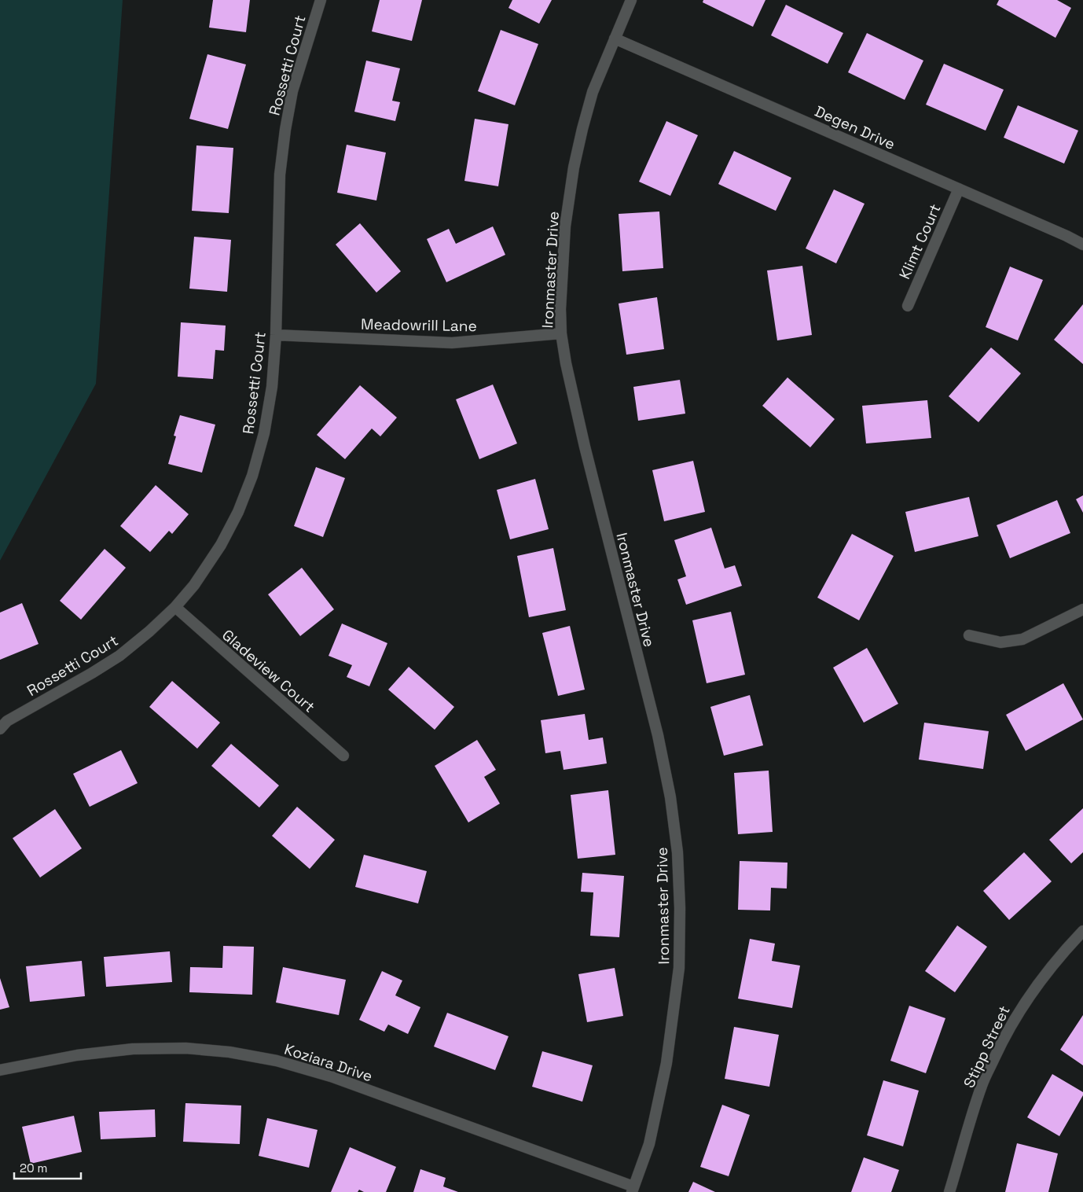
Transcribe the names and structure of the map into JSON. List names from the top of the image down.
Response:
{
  "streets": {
    "street": [
      "Rossetti Court",
      "Degen Drive",
      "Klimt Court",
      "Ironmaster Drive",
      "Meadowrill Lane",
      "Gladeview Court",
      "Stipp Street",
      "Koziara Drive"
    ]
  },
  "crossings": [
    ["Rossetti Court", "Meadowrill Lane"],
    ["Rossetti Court", "Gladeview Court"],
    ["Degen Drive", "Klimt Court"],
    ["Degen Drive", "Ironmaster Drive"],
    ["Ironmaster Drive", "Meadowrill Lane"],
    ["Ironmaster Drive", "Koziara Drive"]
  ],
  "scale_bar": "20 m"
}
